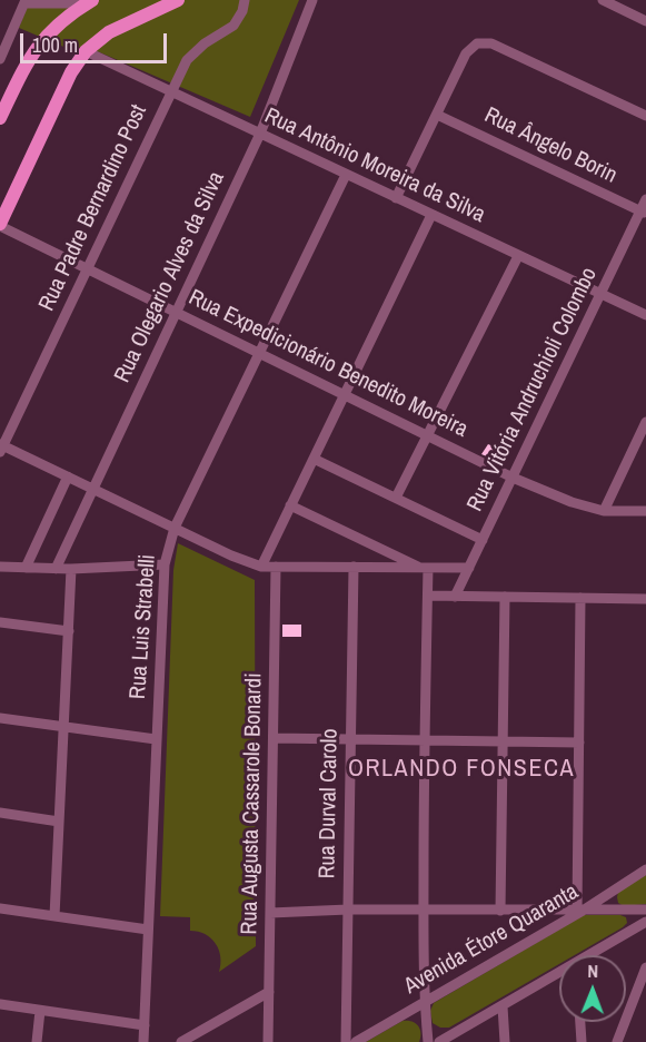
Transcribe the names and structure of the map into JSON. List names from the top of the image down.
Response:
{
  "streets": {
    "street": [
      "Rua Ângelo Borin",
      "Rua Antônio Moreira da Silva",
      "Rua Padre Bernardino Post",
      "Rua Olegario Alves da Silva",
      "Rua Expedicionário Benedito Moreira",
      "Rua Vitória Andruchioli Colombo",
      "Rua Luis Strabelli",
      "Rua Augusta Cassarole Bonardi",
      "Rua Durval Carolo",
      "Avenida Étore Quaranta"
    ]
  },
  "crossings": [
    ["Rua Ângelo Borin", "Rua Vitória Andruchioli Colombo"],
    ["Rua Antônio Moreira da Silva", "Rua Padre Bernardino Post"],
    ["Rua Antônio Moreira da Silva", "Rua Olegario Alves da Silva"],
    ["Rua Antônio Moreira da Silva", "Rua Vitória Andruchioli Colombo"],
    ["Rua Antônio Moreira da Silva", "Rua Luis Strabelli"],
    ["Rua Padre Bernardino Post", "Rua Expedicionário Benedito Moreira"],
    ["Rua Olegario Alves da Silva", "Rua Expedicionário Benedito Moreira"],
    ["Rua Expedicionário Benedito Moreira", "Rua Vitória Andruchioli Colombo"],
    ["Rua Expedicionário Benedito Moreira", "Rua Luis Strabelli"]
  ],
  "districts": ["ORLANDO FONSECA"],
  "scale_bar": "100 m",
  "north": "top"
}
